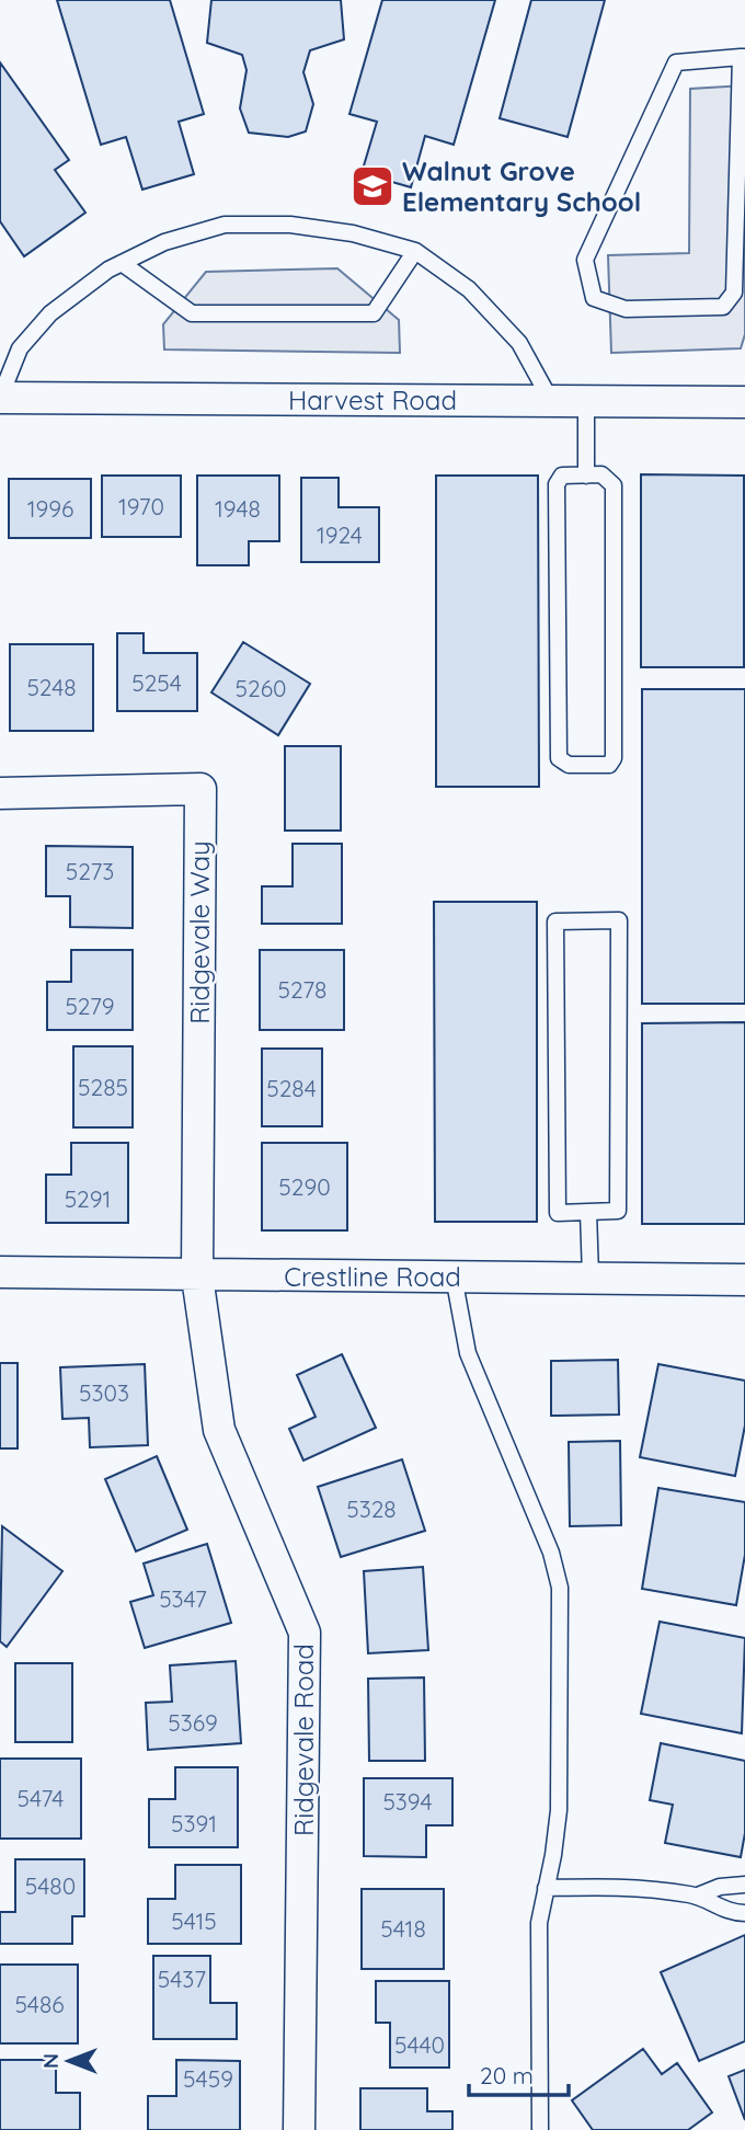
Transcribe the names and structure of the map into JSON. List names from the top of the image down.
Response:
{
  "streets": {
    "street": [
      "Harvest Road",
      "Ridgevale Way",
      "Crestline Road",
      "Ridgevale Road"
    ]
  },
  "crossings": [
    ["Ridgevale Way", "Crestline Road"],
    ["Ridgevale Way", "Ridgevale Road"],
    ["Crestline Road", "Ridgevale Road"]
  ],
  "places": {
    "school or university": ["Walnut Grove Elementary School"]
  },
  "house_numbers": [
    "1970",
    "1996",
    "1948",
    "1924",
    "5254",
    "5248",
    "5260",
    "5273",
    "5278",
    "5279",
    "5285",
    "5284",
    "5290",
    "5291",
    "5303",
    "5328",
    "5347",
    "5369",
    "5474",
    "5394",
    "5391",
    "5480",
    "5415",
    "5418",
    "5437",
    "5486",
    "5440",
    "5459"
  ],
  "scale_bar": "20 m",
  "north": "left"
}
